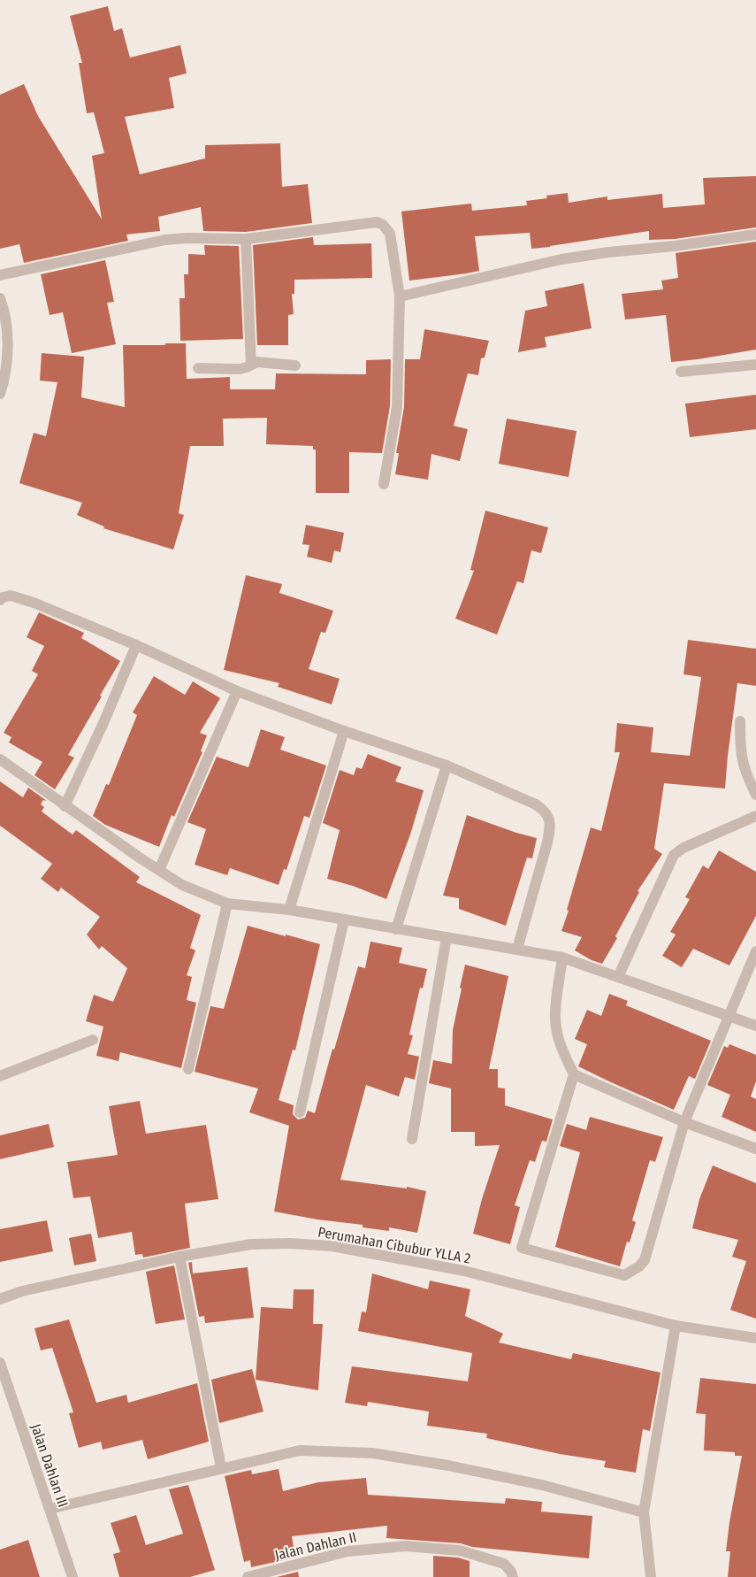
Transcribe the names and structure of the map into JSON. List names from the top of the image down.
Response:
{
  "streets": {
    "street": ["Perumahan Cibubur YLLA 2", "Jalan Dahlan III", "Jalan Dahlan II"]
  }
}
